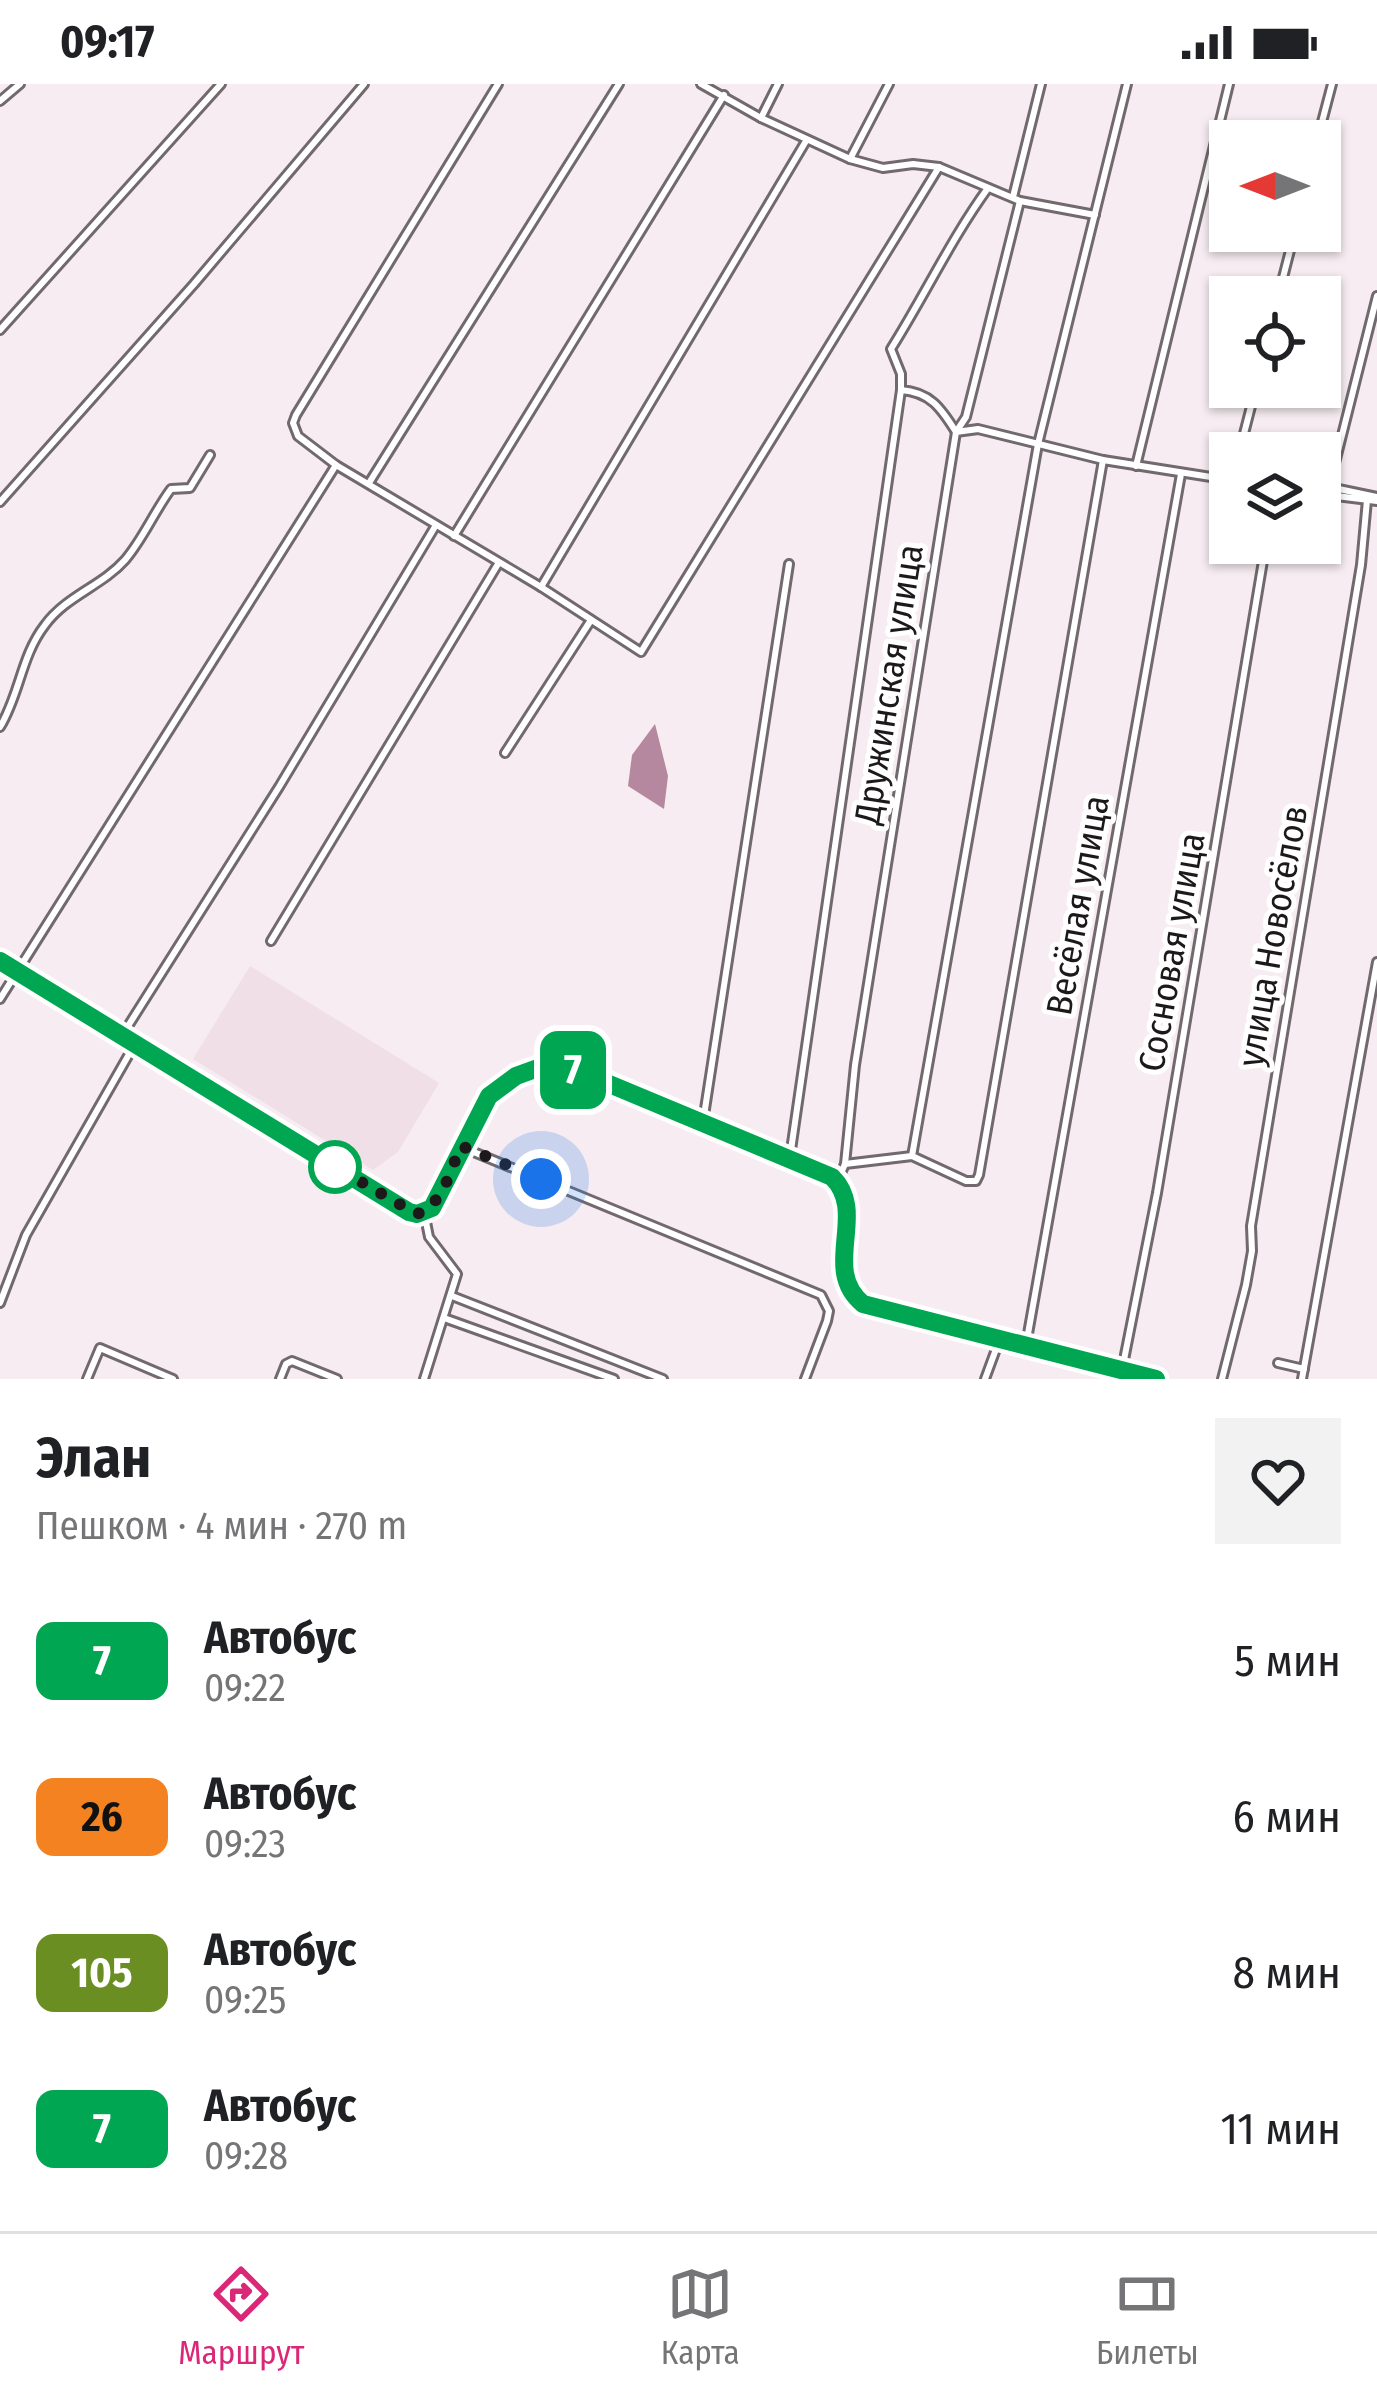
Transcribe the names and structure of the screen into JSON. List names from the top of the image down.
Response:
{
  "streets": {
    "street": [
      "Дружинская улица",
      "Весёлая улица",
      "улица Новосёлов",
      "Сосновая улица"
    ]
  },
  "lines": ["bus line 7"],
  "north": "left",
  "page": {
    "status": "09:17",
    "on_map": "7",
    "heading": ["Элан", "Пешком · 4 мин · 270 m"],
    "list": [
      {
        "mark": "7",
        "name": "Автобус",
        "note": "09:22",
        "value": "5 мин"
      },
      {
        "mark": "26",
        "name": "Автобус",
        "note": "09:23",
        "value": "6 мин"
      },
      {
        "mark": "105",
        "name": "Автобус",
        "note": "09:25",
        "value": "8 мин"
      },
      {
        "mark": "7",
        "name": "Автобус",
        "note": "09:28",
        "value": "11 мин"
      }
    ],
    "tabs": ["Маршрут", "Карта", "Билеты"]
  }
}
